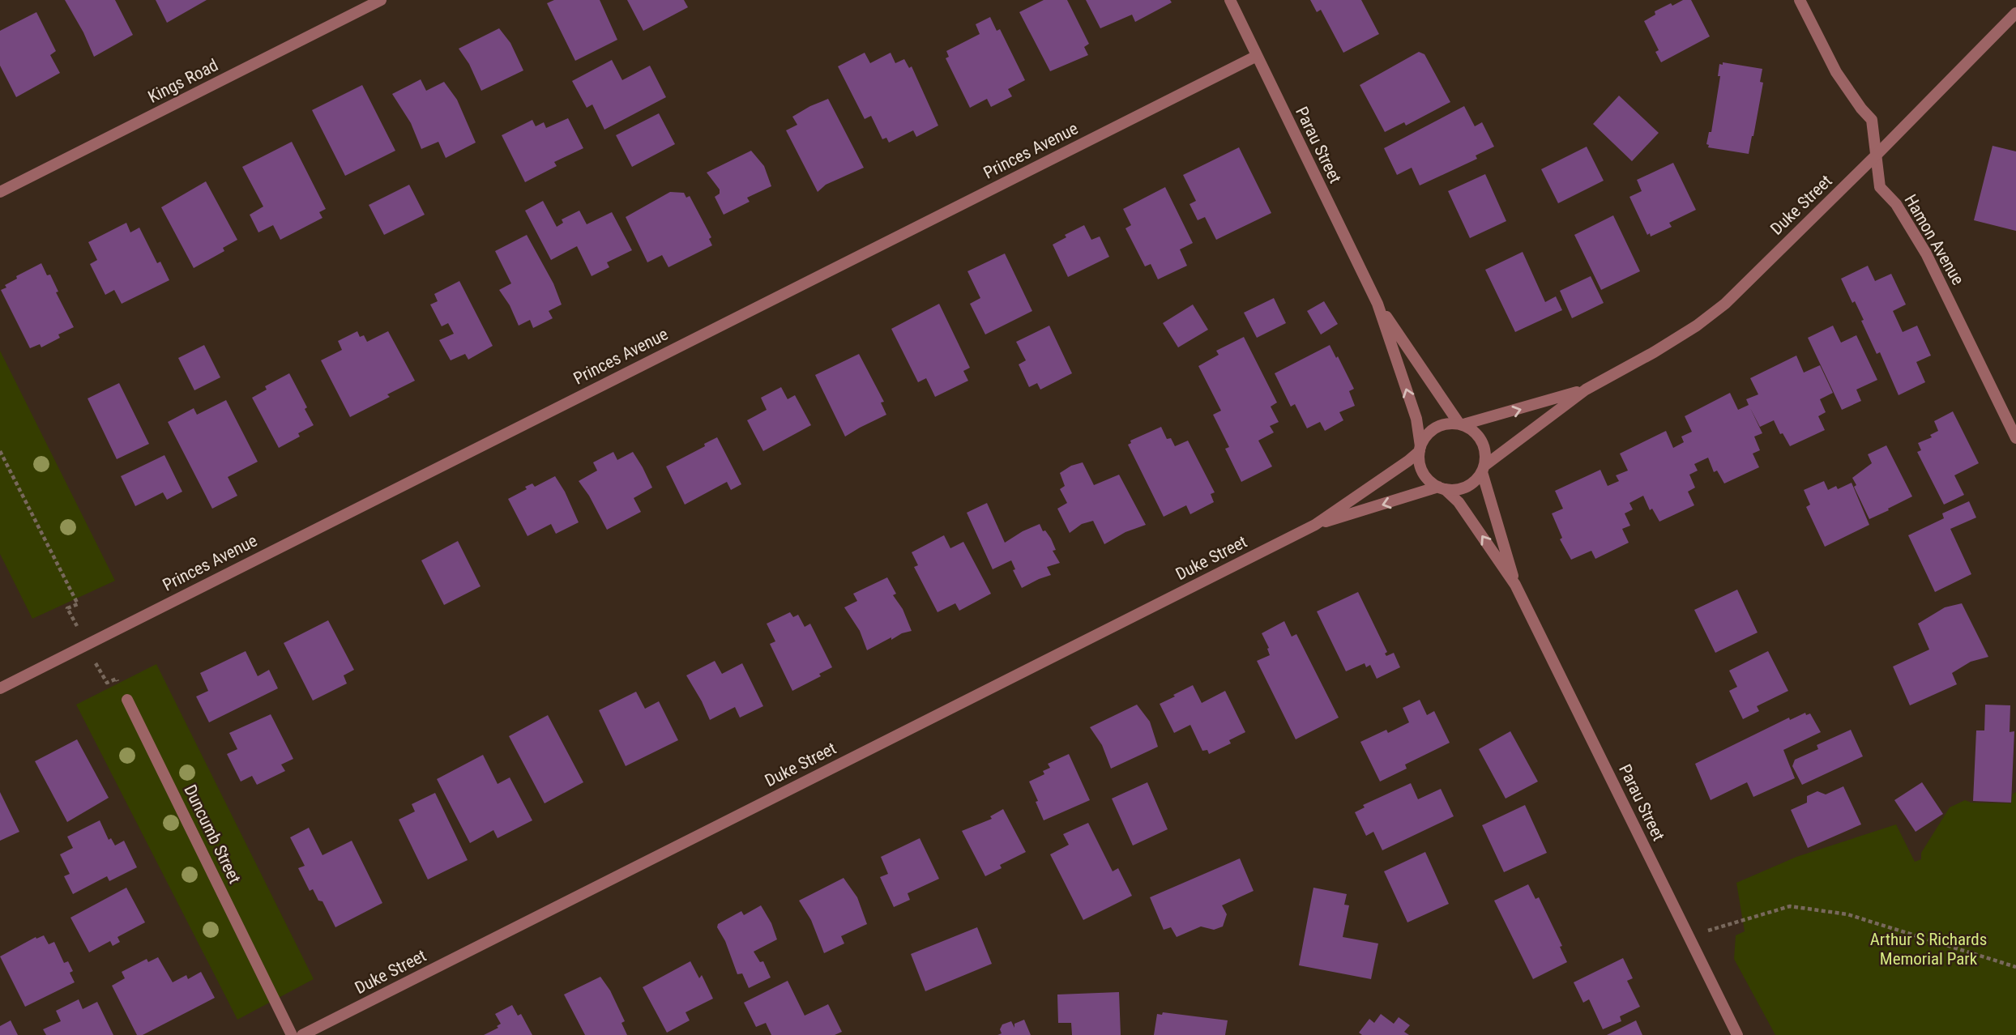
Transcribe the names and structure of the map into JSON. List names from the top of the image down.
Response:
{
  "streets": {
    "street": [
      "Kings Road",
      "Parau Street",
      "Princes Avenue",
      "Duke Street",
      "Hamon Avenue",
      "Duncumb Street"
    ]
  },
  "crossings": [
    ["Parau Street", "Princes Avenue"],
    ["Parau Street", "Duke Street"],
    ["Duke Street", "Hamon Avenue"]
  ],
  "parks": ["Arthur S Richards Memorial Park"]
}
